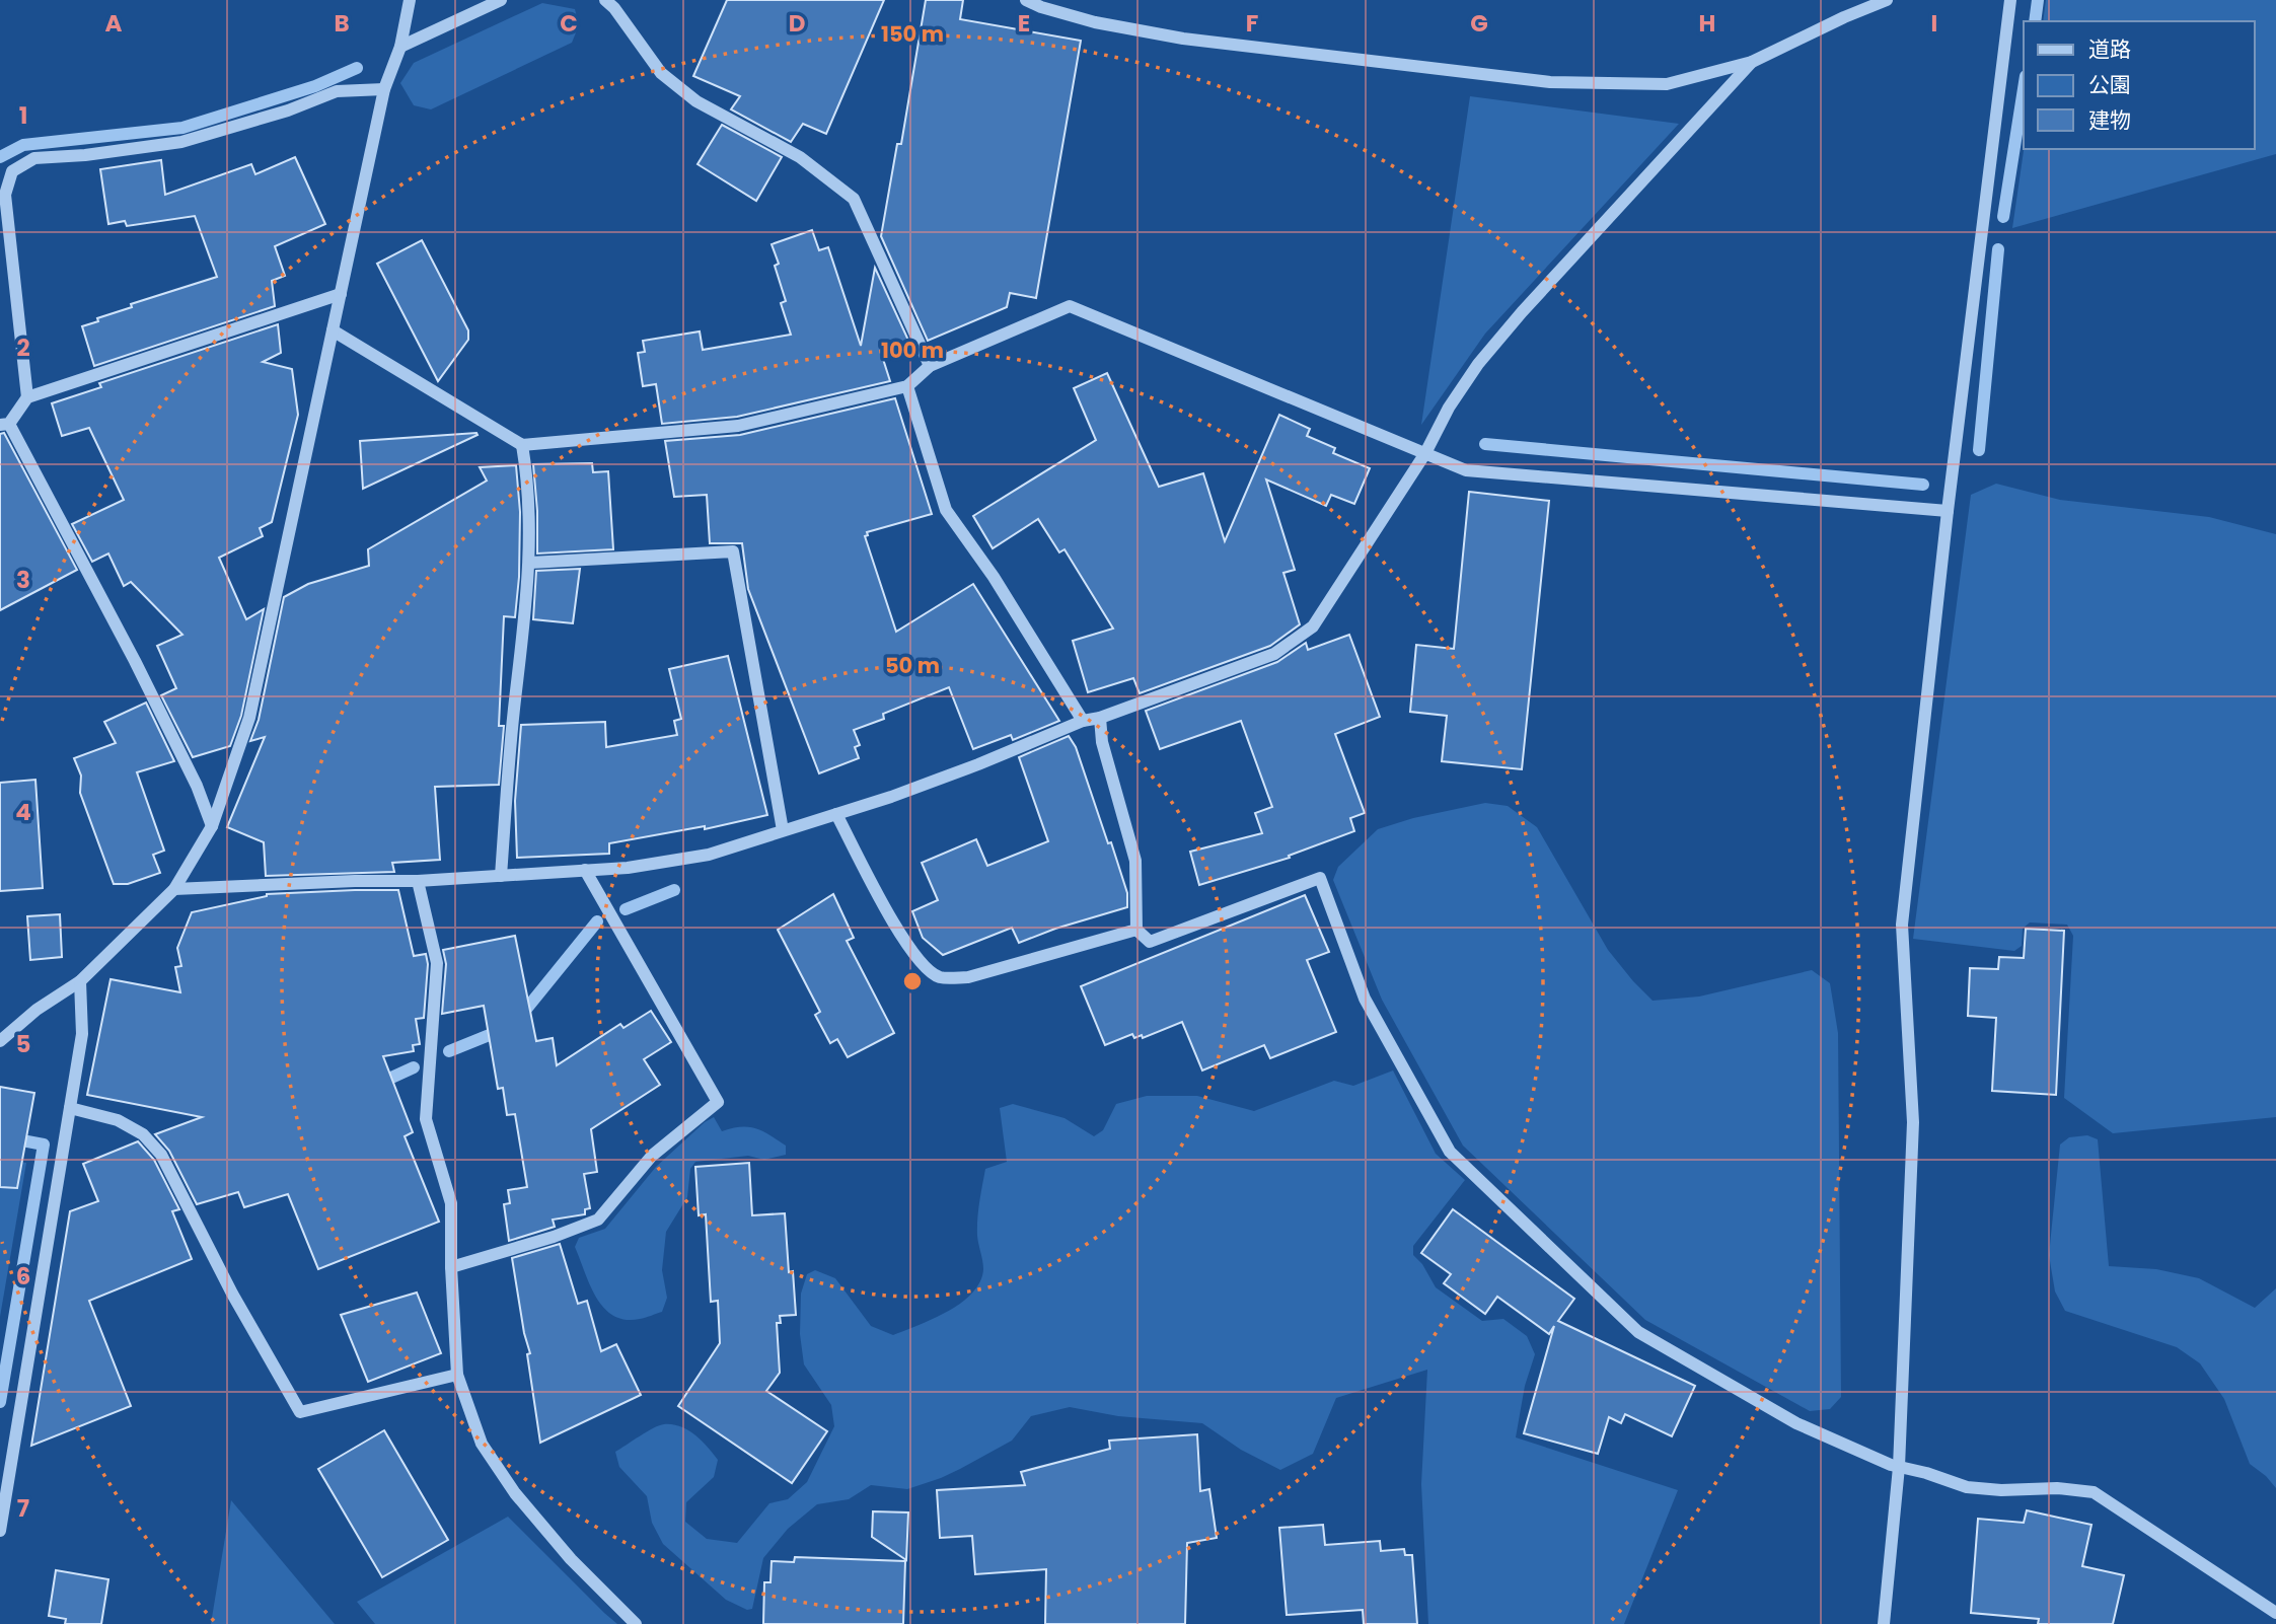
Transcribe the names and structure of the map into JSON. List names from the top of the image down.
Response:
{
  "legend": ["道路", "公園", "建物"],
  "grid": {
    "columns": [
      "A",
      "B",
      "C",
      "D",
      "E",
      "F",
      "G",
      "H",
      "I"
    ],
    "rows": [
      "1",
      "2",
      "3",
      "4",
      "5",
      "6",
      "7"
    ]
  },
  "rings": ["150 m", "100 m", "50 m"]
}
